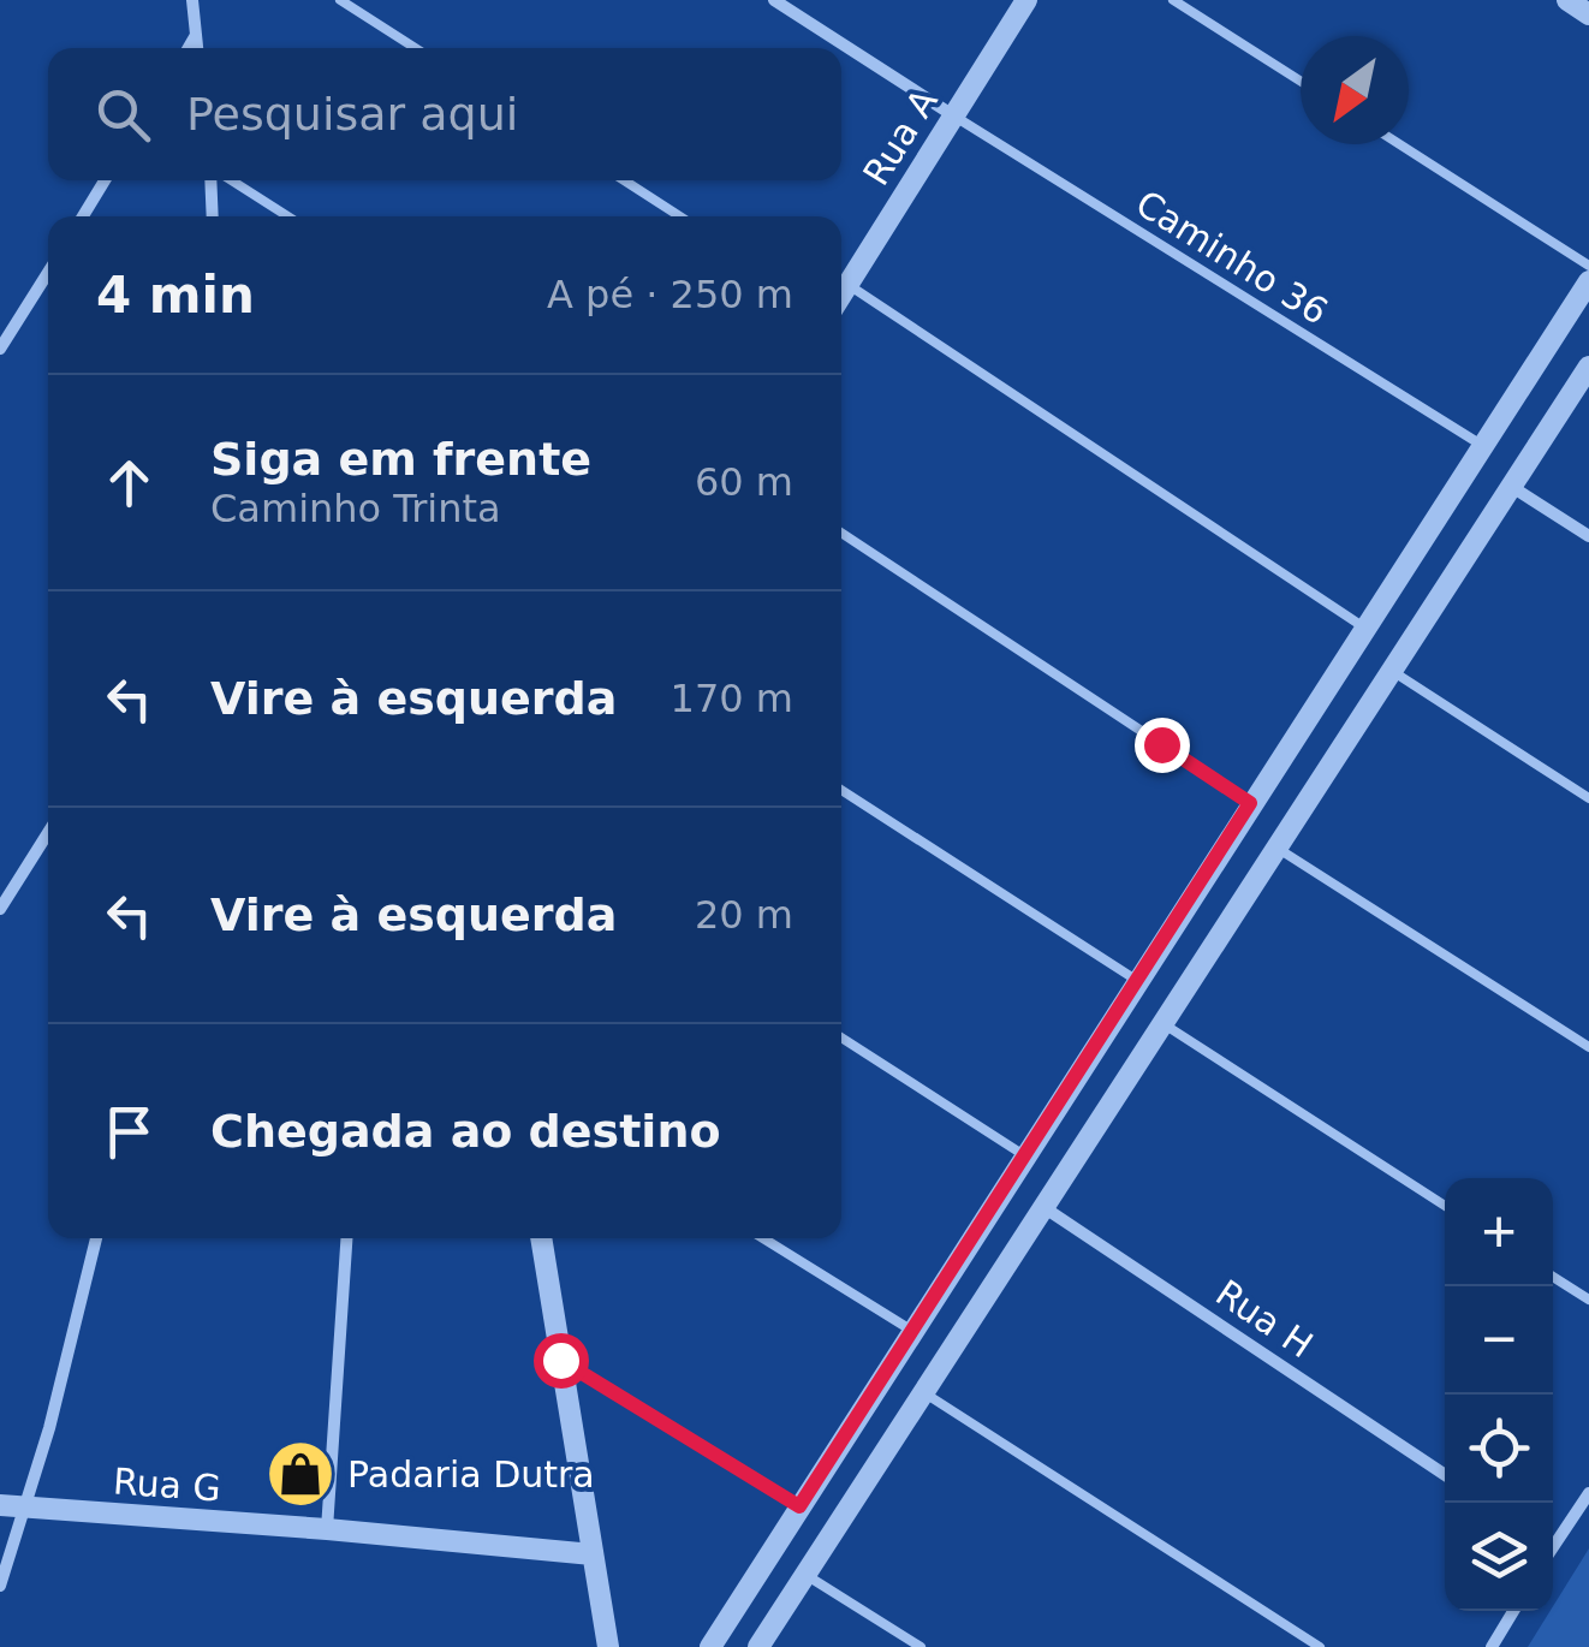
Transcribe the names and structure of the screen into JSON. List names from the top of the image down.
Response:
{
  "streets": {
    "street": ["Rua A", "Rua H", "Rua G"],
    "lane": ["Caminho 36"]
  },
  "crossings": [
    ["Rua A", "Caminho 36"]
  ],
  "places": {
    "shop": ["Padaria Dutra"]
  },
  "north": "bottom left",
  "page": {
    "search": "Pesquisar aqui",
    "heading": ["4 min", "A pé · 250 m"],
    "list": [
      ["Siga em frente", "Caminho Trinta", "60 m"],
      ["Vire à esquerda", "170 m"],
      ["Vire à esquerda", "20 m"],
      "Chegada ao destino"
    ],
    "map_buttons": ["+", "−"]
  }
}
